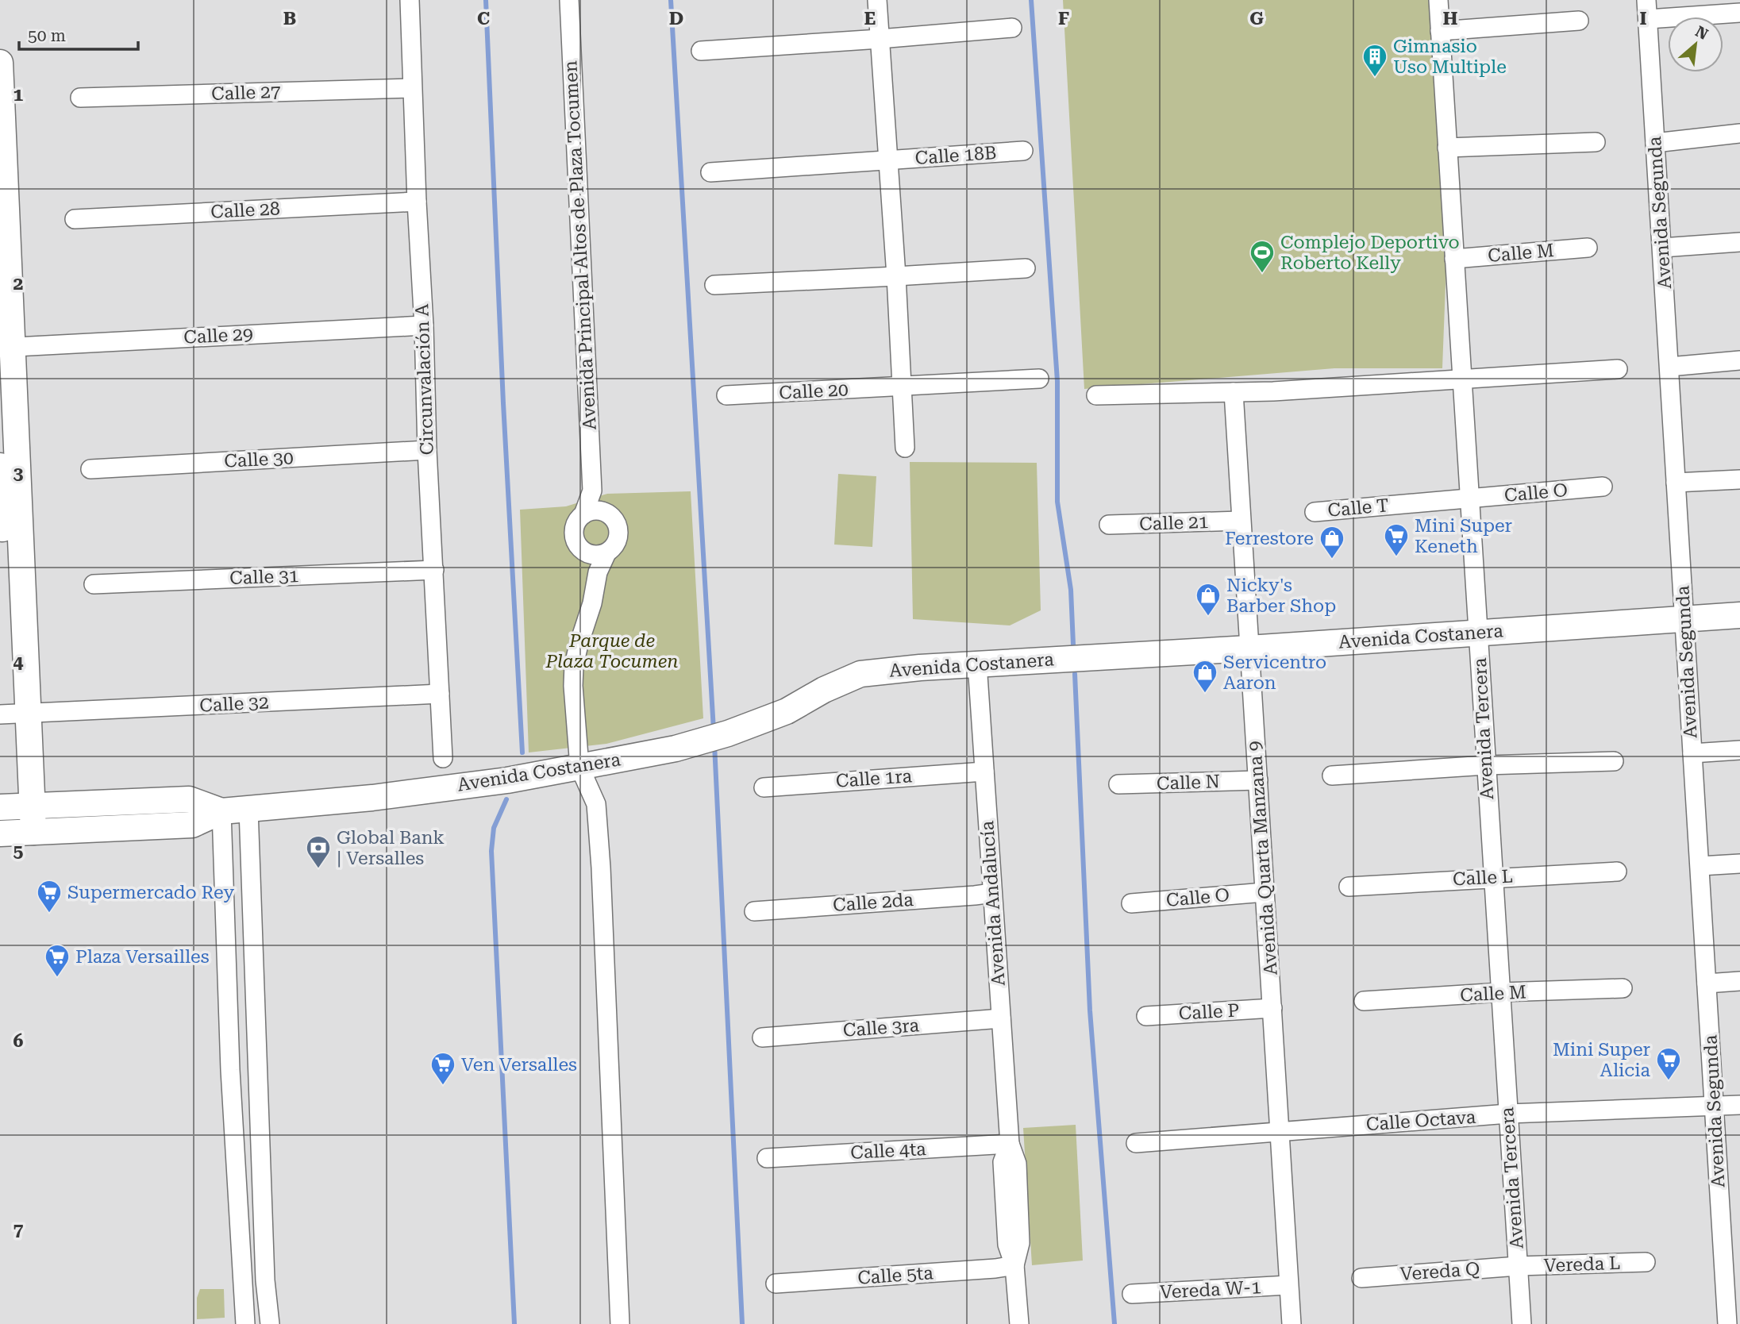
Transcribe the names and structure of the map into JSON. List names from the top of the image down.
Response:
{
  "streets": {
    "street": [
      "Calle 27",
      "Calle 18B",
      "Calle 28",
      "Avenida Segunda",
      "Avenida Principal Altos de Plaza Tocumen",
      "Calle M",
      "Calle 29",
      "Circunvalación A",
      "Calle 20",
      "Calle 30",
      "Calle O",
      "Calle T",
      "Calle 21",
      "Calle 31",
      "Avenida Costanera",
      "Calle 32",
      "Avenida Tercera",
      "Calle 1ra",
      "Calle N",
      "Avenida Quarta Manzana 9",
      "Calle L",
      "Calle 2da",
      "Avenida Andalucía",
      "Calle P",
      "Calle 3ra",
      "Calle Octava",
      "Calle 4ta",
      "Vereda L",
      "Vereda Q",
      "Calle 5ta",
      "Vereda W-1"
    ]
  },
  "crossings": [
    ["Calle 27", "Circunvalación A"],
    ["Calle 28", "Circunvalación A"],
    ["Avenida Segunda", "Avenida Costanera"],
    ["Avenida Segunda", "Calle Octava"],
    ["Calle M", "Avenida Tercera"],
    ["Calle 29", "Circunvalación A"],
    ["Circunvalación A", "Calle 30"],
    ["Circunvalación A", "Calle 31"],
    ["Circunvalación A", "Calle 32"],
    ["Calle O", "Calle T"],
    ["Calle O", "Avenida Tercera"],
    ["Calle O", "Avenida Quarta Manzana 9"],
    ["Calle T", "Avenida Tercera"],
    ["Calle 21", "Avenida Quarta Manzana 9"],
    ["Avenida Costanera", "Avenida Tercera"],
    ["Avenida Costanera", "Avenida Quarta Manzana 9"],
    ["Avenida Costanera", "Avenida Andalucía"],
    ["Avenida Tercera", "Calle L"],
    ["Avenida Tercera", "Calle Octava"],
    ["Avenida Tercera", "Vereda L"],
    ["Avenida Tercera", "Vereda Q"],
    ["Calle 1ra", "Avenida Andalucía"],
    ["Calle N", "Avenida Quarta Manzana 9"],
    ["Avenida Quarta Manzana 9", "Calle P"],
    ["Avenida Quarta Manzana 9", "Calle Octava"],
    ["Avenida Quarta Manzana 9", "Vereda W-1"],
    ["Calle 2da", "Avenida Andalucía"],
    ["Avenida Andalucía", "Calle 3ra"],
    ["Avenida Andalucía", "Calle 4ta"],
    ["Avenida Andalucía", "Calle 5ta"],
    ["Vereda L", "Vereda Q"]
  ],
  "parks": ["Parque de Plaza Tocumen"],
  "places": {
    "building": ["Gimnasio Uso Multiple"],
    "sports": ["Complejo Deportivo Roberto Kelly"],
    "supermarket": [
      "Mini Super Keneth",
      "Supermercado Rey",
      "Plaza Versailles",
      "Mini Super Alicia",
      "Ven Versalles"
    ],
    "shop": ["Ferrestore", "Nicky's Barber Shop", "Servicentro Aaron"],
    "bank": ["Global Bank | Versalles"]
  },
  "scale_bar": "50 m",
  "north": "top right",
  "grid": {
    "columns": [
      "B",
      "C",
      "D",
      "E",
      "F",
      "G",
      "H",
      "I"
    ],
    "rows": [
      "1",
      "2",
      "3",
      "4",
      "5",
      "6",
      "7"
    ]
  }
}
